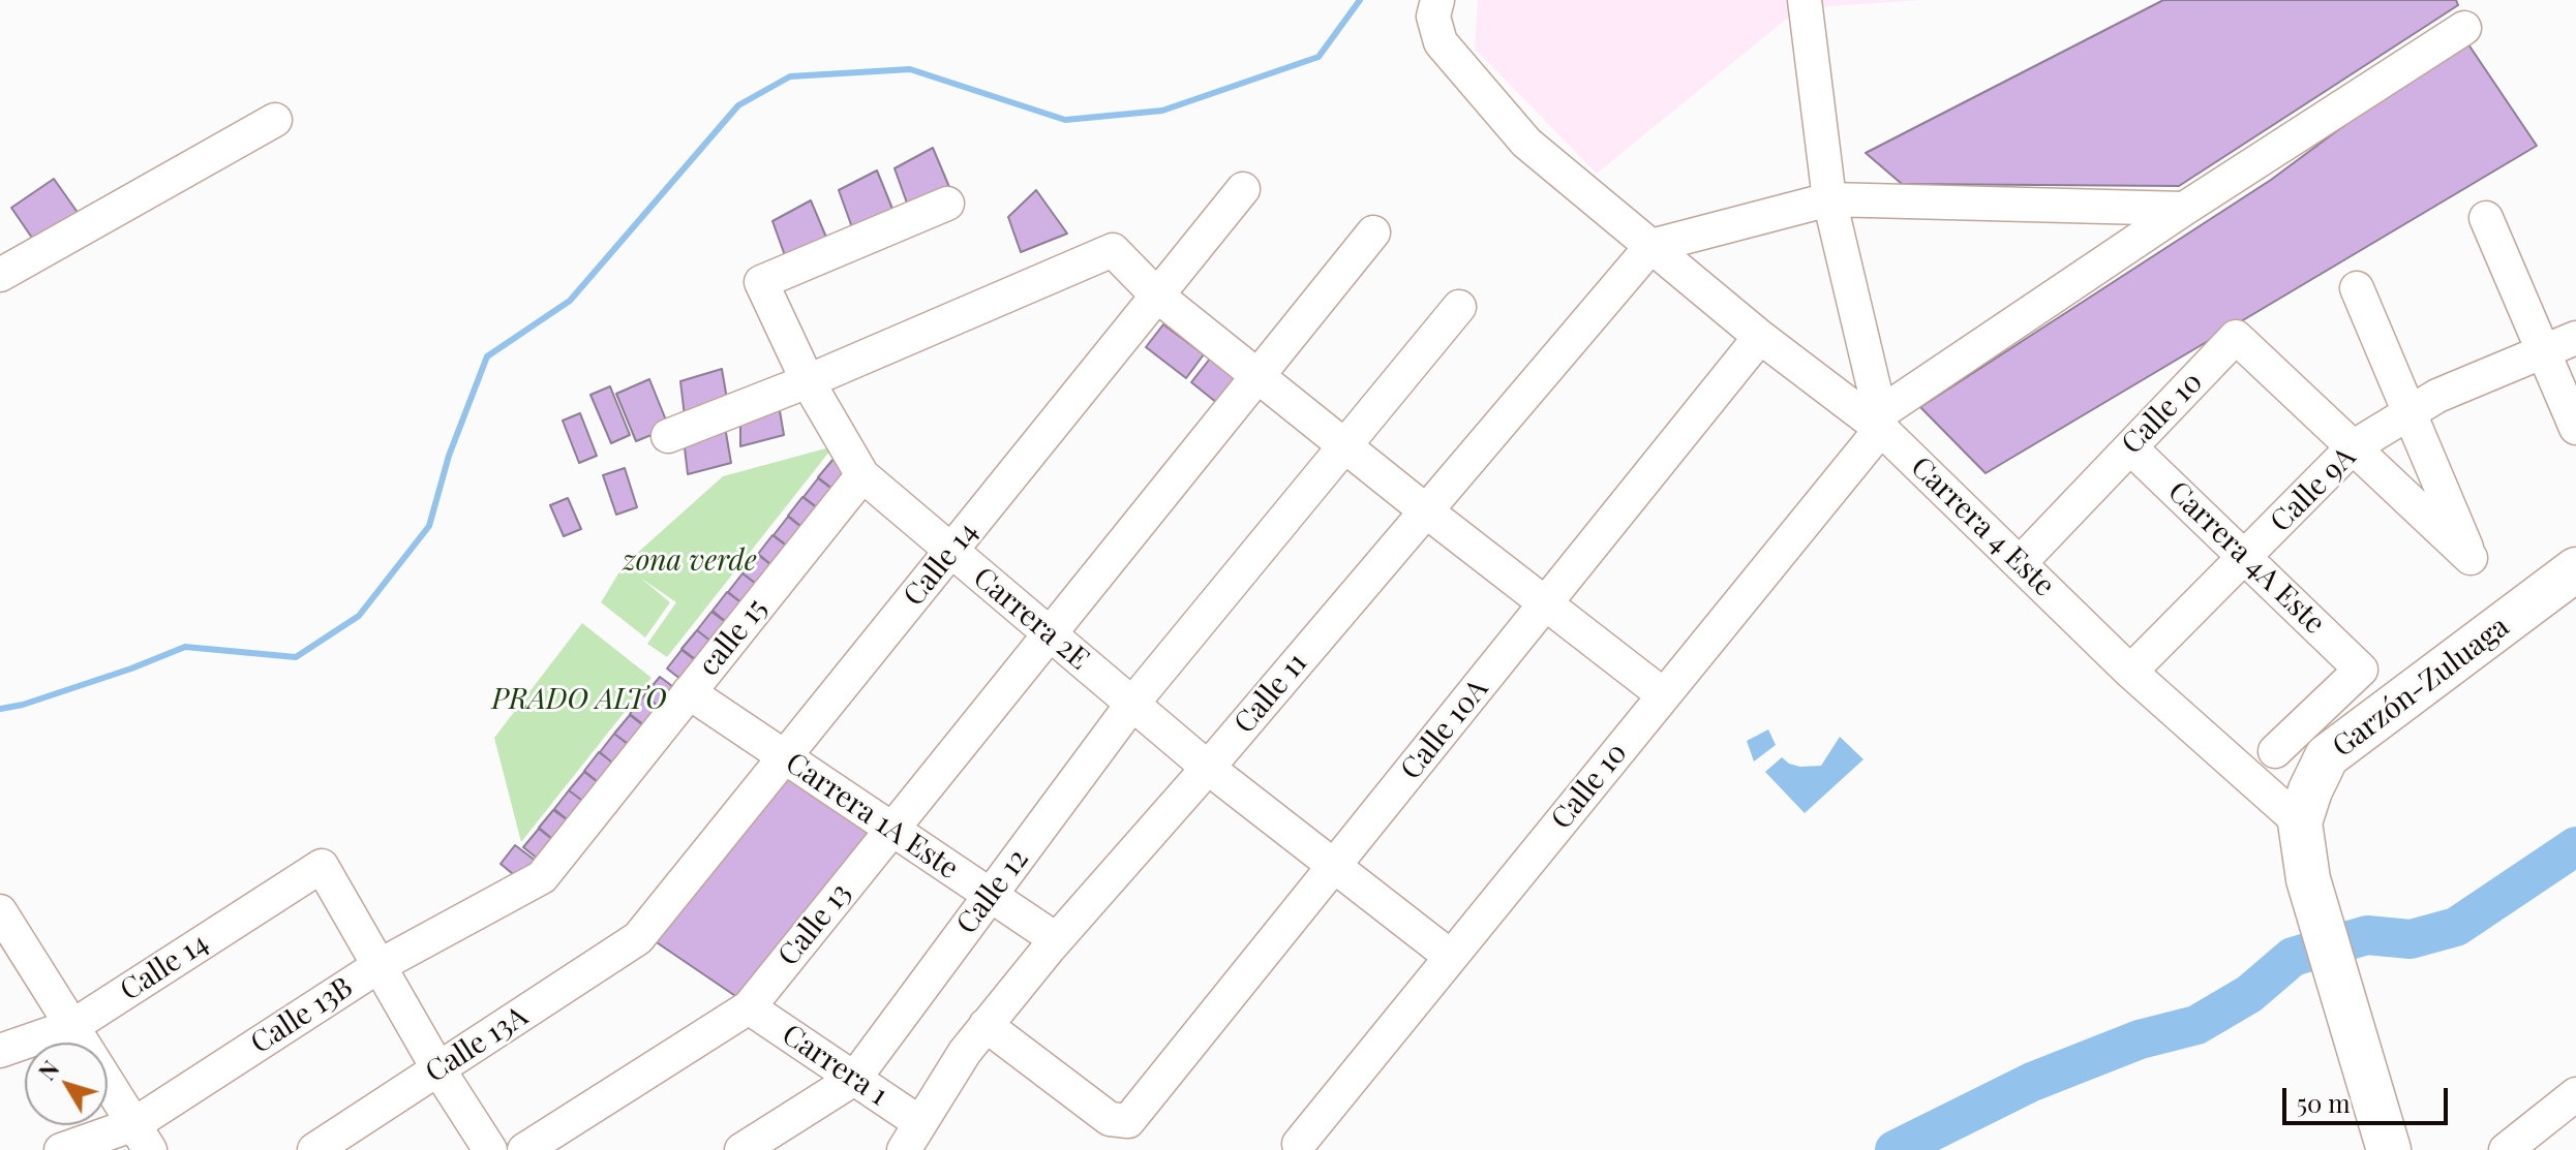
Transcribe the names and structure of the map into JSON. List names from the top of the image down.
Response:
{
  "streets": {
    "main road": ["Garzón-Zuluaga"],
    "street": [
      "Calle 10",
      "Calle 9A",
      "Carrera 4 Este",
      "Carrera 4A Este",
      "Calle 14",
      "Carrera 2E",
      "calle 15",
      "Calle 11",
      "Calle 10A",
      "Carrera 1A Este",
      "Calle 12",
      "Calle 13",
      "Calle 13B",
      "Calle 13A",
      "Carrera 1"
    ]
  },
  "crossings": [
    ["Calle 10", "Calle 9A"],
    ["Calle 10", "Carrera 4 Este"],
    ["Calle 10", "Carrera 4A Este"],
    ["Calle 10", "Carrera 2E"],
    ["Calle 9A", "Carrera 4 Este"],
    ["Calle 9A", "Carrera 4A Este"],
    ["Carrera 4 Este", "Garzón-Zuluaga"],
    ["Carrera 4 Este", "Calle 11"],
    ["Carrera 4 Este", "Calle 10A"],
    ["Calle 14", "Carrera 2E"],
    ["Calle 14", "Carrera 1A Este"],
    ["Calle 14", "Calle 13B"],
    ["Calle 14", "Calle 13A"],
    ["Carrera 2E", "calle 15"],
    ["Carrera 2E", "Calle 11"],
    ["Carrera 2E", "Calle 10A"],
    ["Carrera 2E", "Calle 12"],
    ["Carrera 2E", "Calle 13"],
    ["calle 15", "Carrera 1A Este"],
    ["calle 15", "Calle 13B"],
    ["Calle 11", "Calle 10A"],
    ["Calle 11", "Carrera 1A Este"],
    ["Calle 11", "Carrera 1"],
    ["Carrera 1A Este", "Calle 12"],
    ["Carrera 1A Este", "Calle 13"],
    ["Calle 12", "Carrera 1"],
    ["Calle 13", "Carrera 1"]
  ],
  "parks": ["zona verde", "PRADO ALTO"],
  "scale_bar": "50 m",
  "north": "top left"
}
